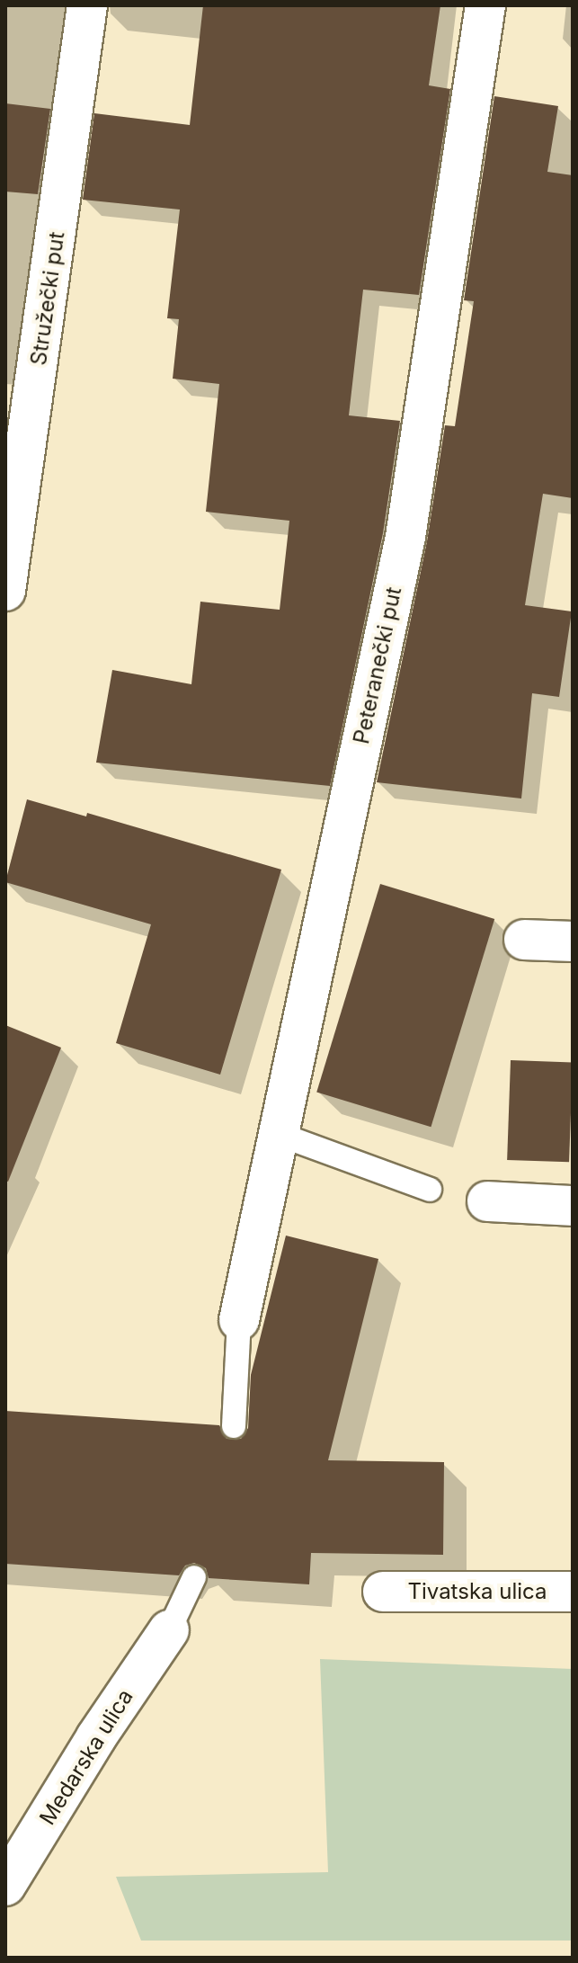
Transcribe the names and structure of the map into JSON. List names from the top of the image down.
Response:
{
  "streets": {
    "street": [
      "Stružečki put",
      "Peteranečki put",
      "Tivatska ulica",
      "Medarska ulica"
    ]
  }
}
